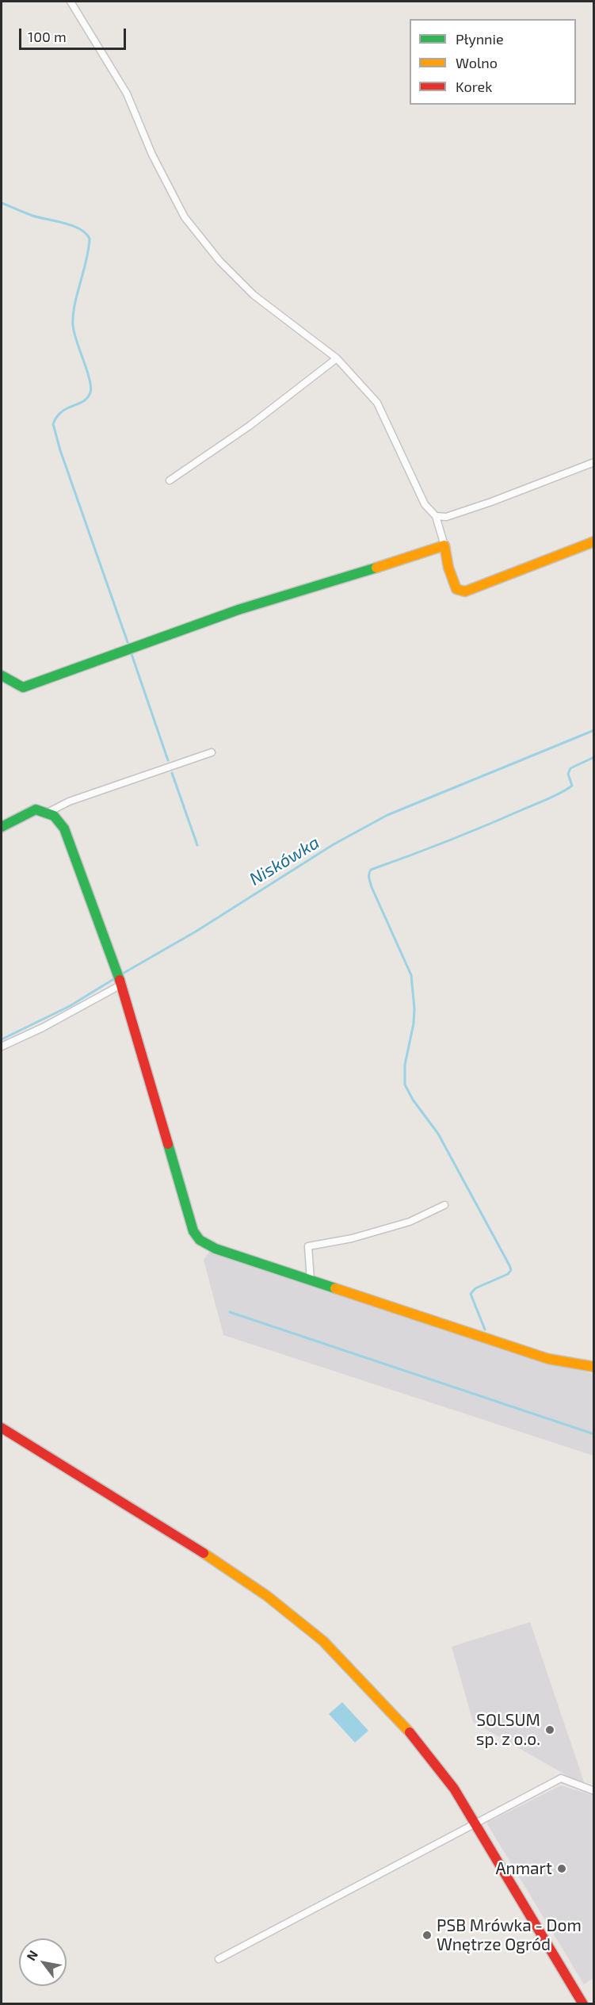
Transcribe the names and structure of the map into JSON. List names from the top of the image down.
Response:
{
  "water": ["Niskówka"],
  "places": ["SOLSUM sp. z o.o.", "Anmart", "PSB Mrówka - Dom Wnętrze Ogród"],
  "legend": ["Płynnie", "Wolno", "Korek"],
  "scale_bar": "100 m",
  "north": "top left"
}
